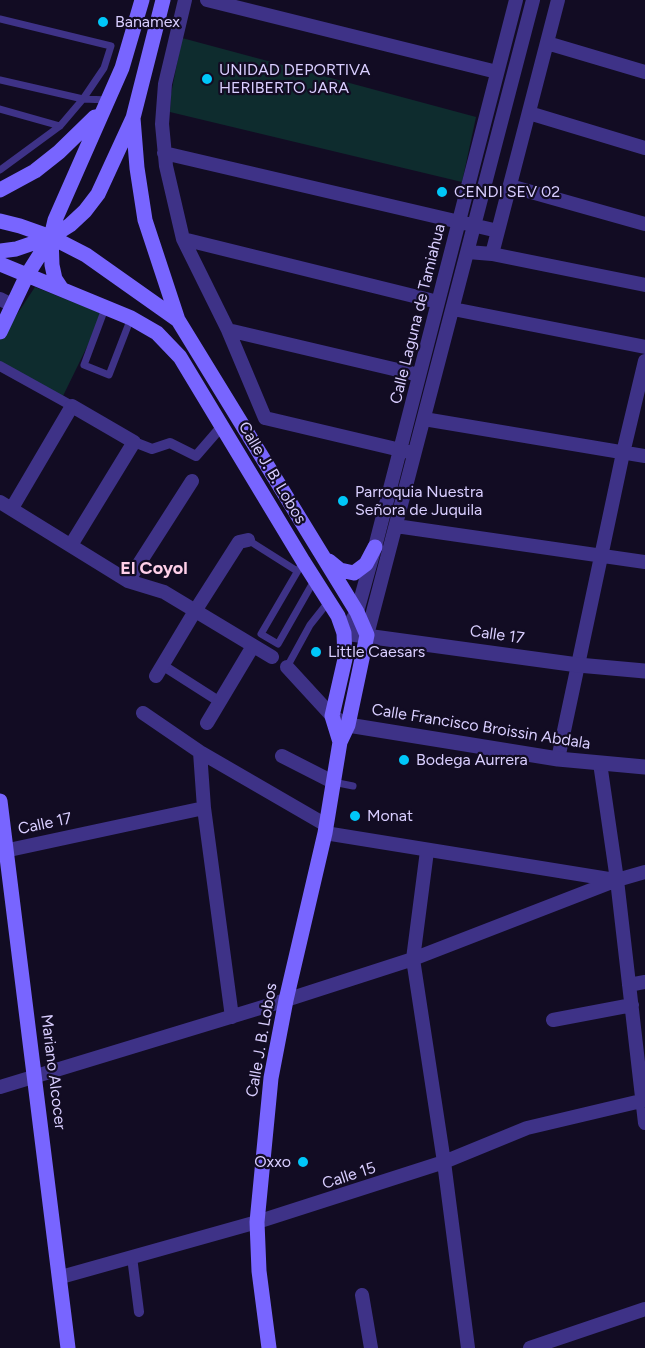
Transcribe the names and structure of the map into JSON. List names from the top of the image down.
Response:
{
  "streets": {
    "main road": ["Calle J. B. Lobos", "Mariano Alcocer"],
    "street": [
      "Calle Laguna de Tamiahua",
      "Calle 17",
      "Calle Francisco Broissin Abdala",
      "Calle 15"
    ]
  },
  "crossings": [
    ["Calle Laguna de Tamiahua", "Calle J. B. Lobos"],
    ["Calle Laguna de Tamiahua", "Calle 17"],
    ["Calle J. B. Lobos", "Calle 17"],
    ["Calle J. B. Lobos", "Calle Francisco Broissin Abdala"],
    ["Calle J. B. Lobos", "Calle 15"],
    ["Calle 17", "Mariano Alcocer"],
    ["Mariano Alcocer", "Calle 15"]
  ],
  "districts": ["El Coyol"],
  "places": [
    "Banamex",
    "UNIDAD DEPORTIVA HERIBERTO JARA",
    "CENDI SEV 02",
    "Parroquia Nuestra Señora de Juquila",
    "Little Caesars",
    "Bodega Aurrera",
    "Monat",
    "Oxxo"
  ]
}
